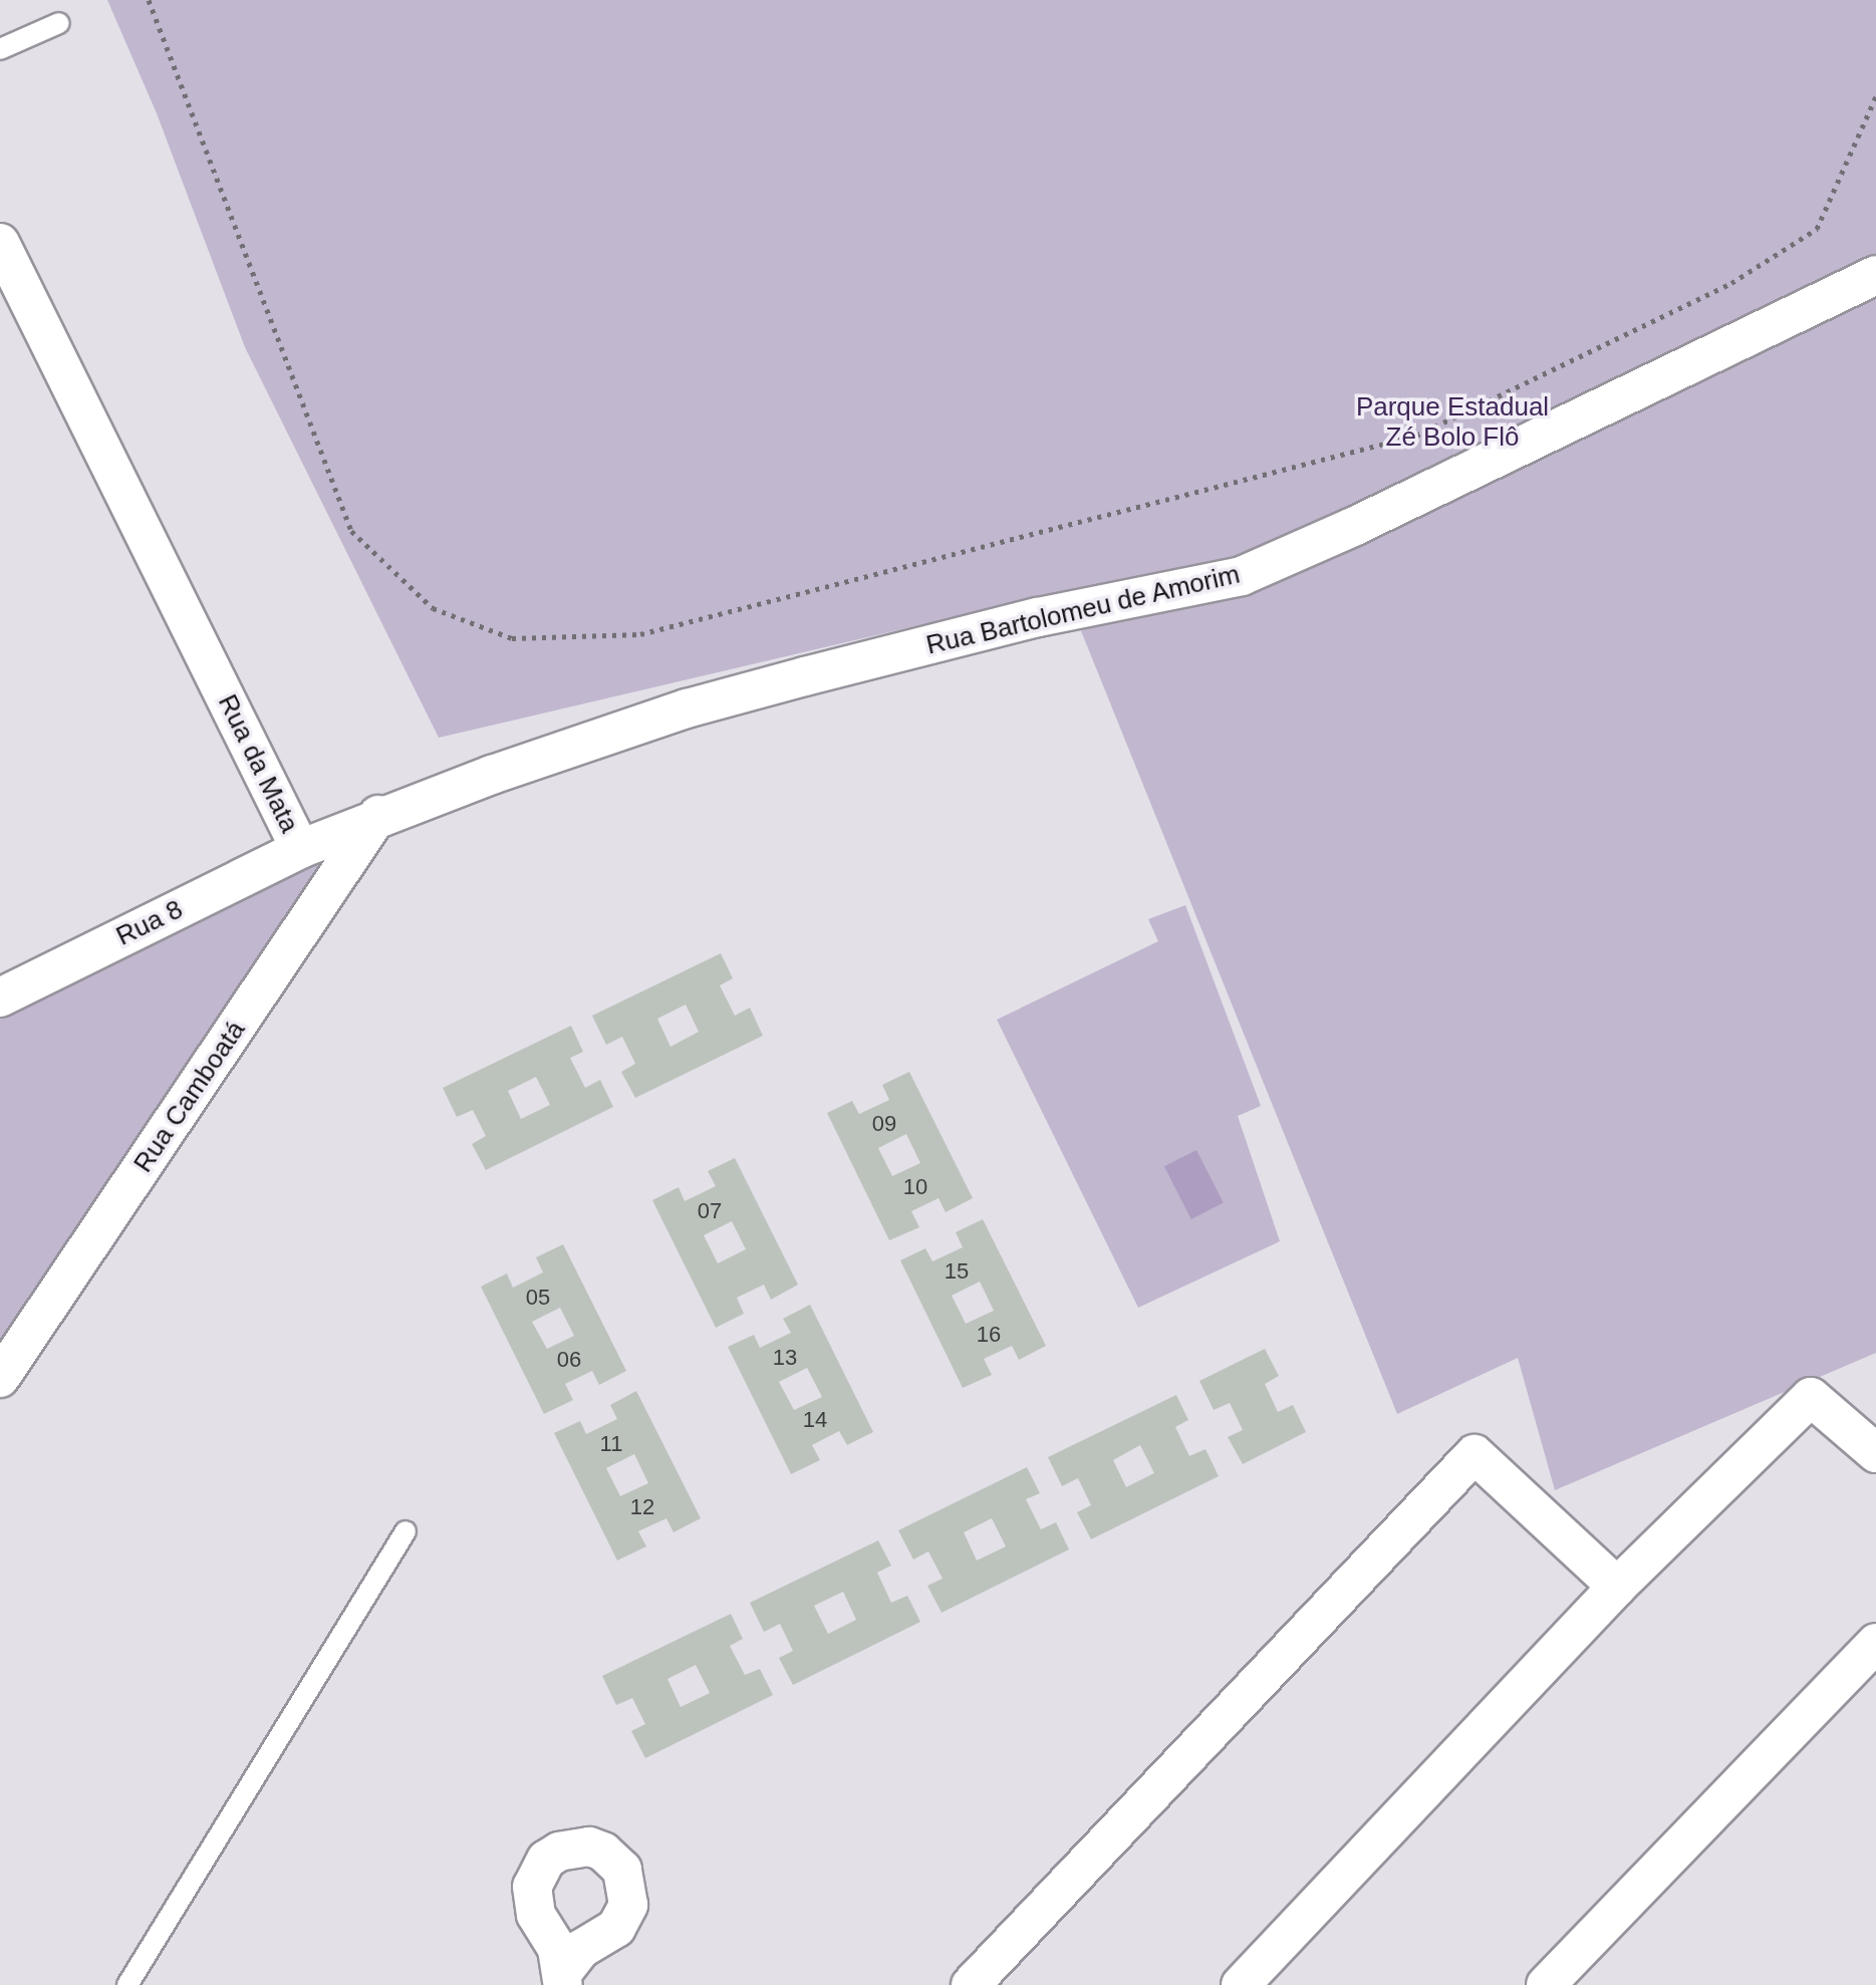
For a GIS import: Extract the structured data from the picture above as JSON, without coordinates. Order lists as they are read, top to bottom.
{
  "streets": {
    "street": [
      "Rua Bartolomeu de Amorim",
      "Rua da Mata",
      "Rua 8",
      "Rua Camboatá"
    ]
  },
  "crossings": [
    ["Rua Bartolomeu de Amorim", "Rua da Mata"],
    ["Rua da Mata", "Rua 8"],
    ["Rua da Mata", "Rua Camboatá"]
  ],
  "parks": ["Parque Estadual Zé Bolo Flô"],
  "house_numbers": [
    "09",
    "10",
    "07",
    "15",
    "05",
    "16",
    "13",
    "06",
    "14",
    "11",
    "12"
  ]
}
